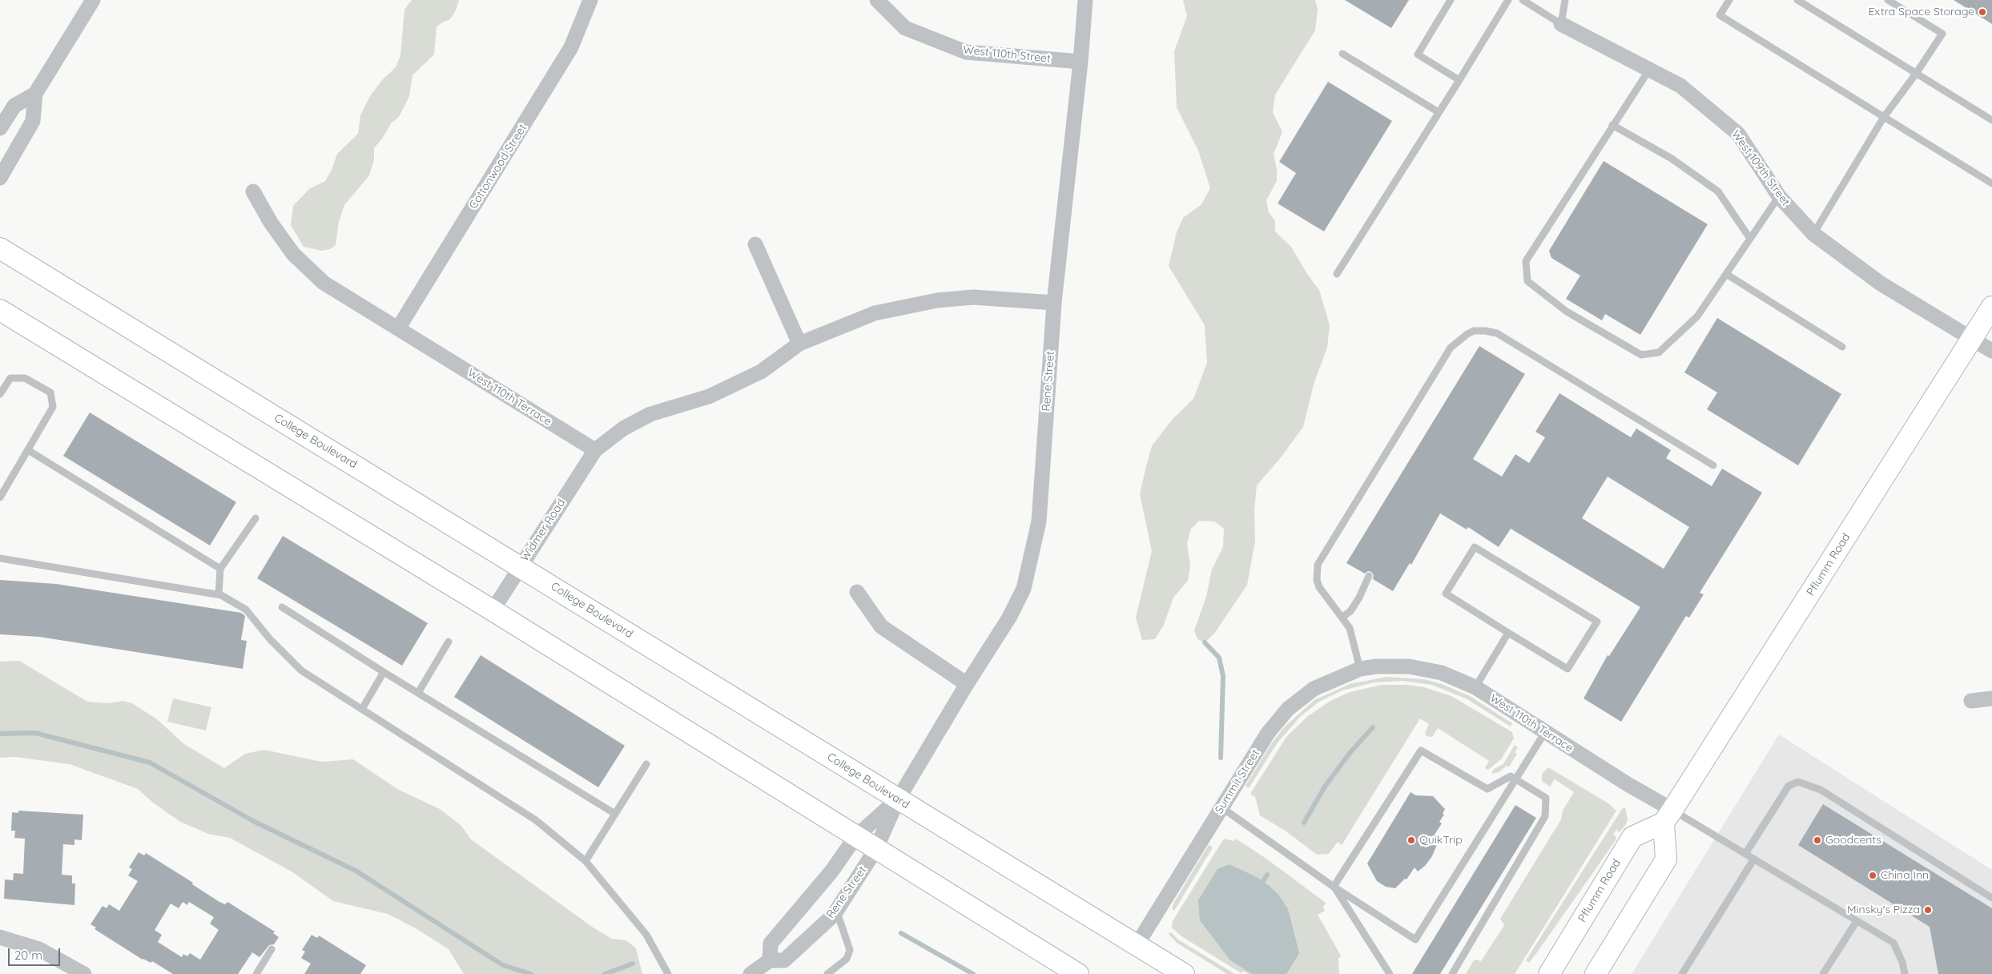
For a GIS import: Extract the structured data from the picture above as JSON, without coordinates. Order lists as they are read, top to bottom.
{
  "streets": {
    "main road": ["College Boulevard", "Pflumm Road"],
    "street": [
      "West 110th Street",
      "Cottonwood Street",
      "West 109th Street",
      "Rene Street",
      "West 110th Terrace",
      "Widmer Road",
      "Summit Street"
    ]
  },
  "crossings": [
    ["West 110th Street", "Rene Street"],
    ["Cottonwood Street", "West 110th Terrace"],
    ["West 109th Street", "Pflumm Road"],
    ["Rene Street", "College Boulevard"],
    ["West 110th Terrace", "Widmer Road"],
    ["West 110th Terrace", "Pflumm Road"],
    ["West 110th Terrace", "Summit Street"],
    ["College Boulevard", "Widmer Road"],
    ["College Boulevard", "Summit Street"]
  ],
  "places": [
    "Extra Space Storage",
    "QuikTrip",
    "Goodcents",
    "China Inn",
    "Minsky's Pizza"
  ],
  "scale_bar": "20 m"
}
